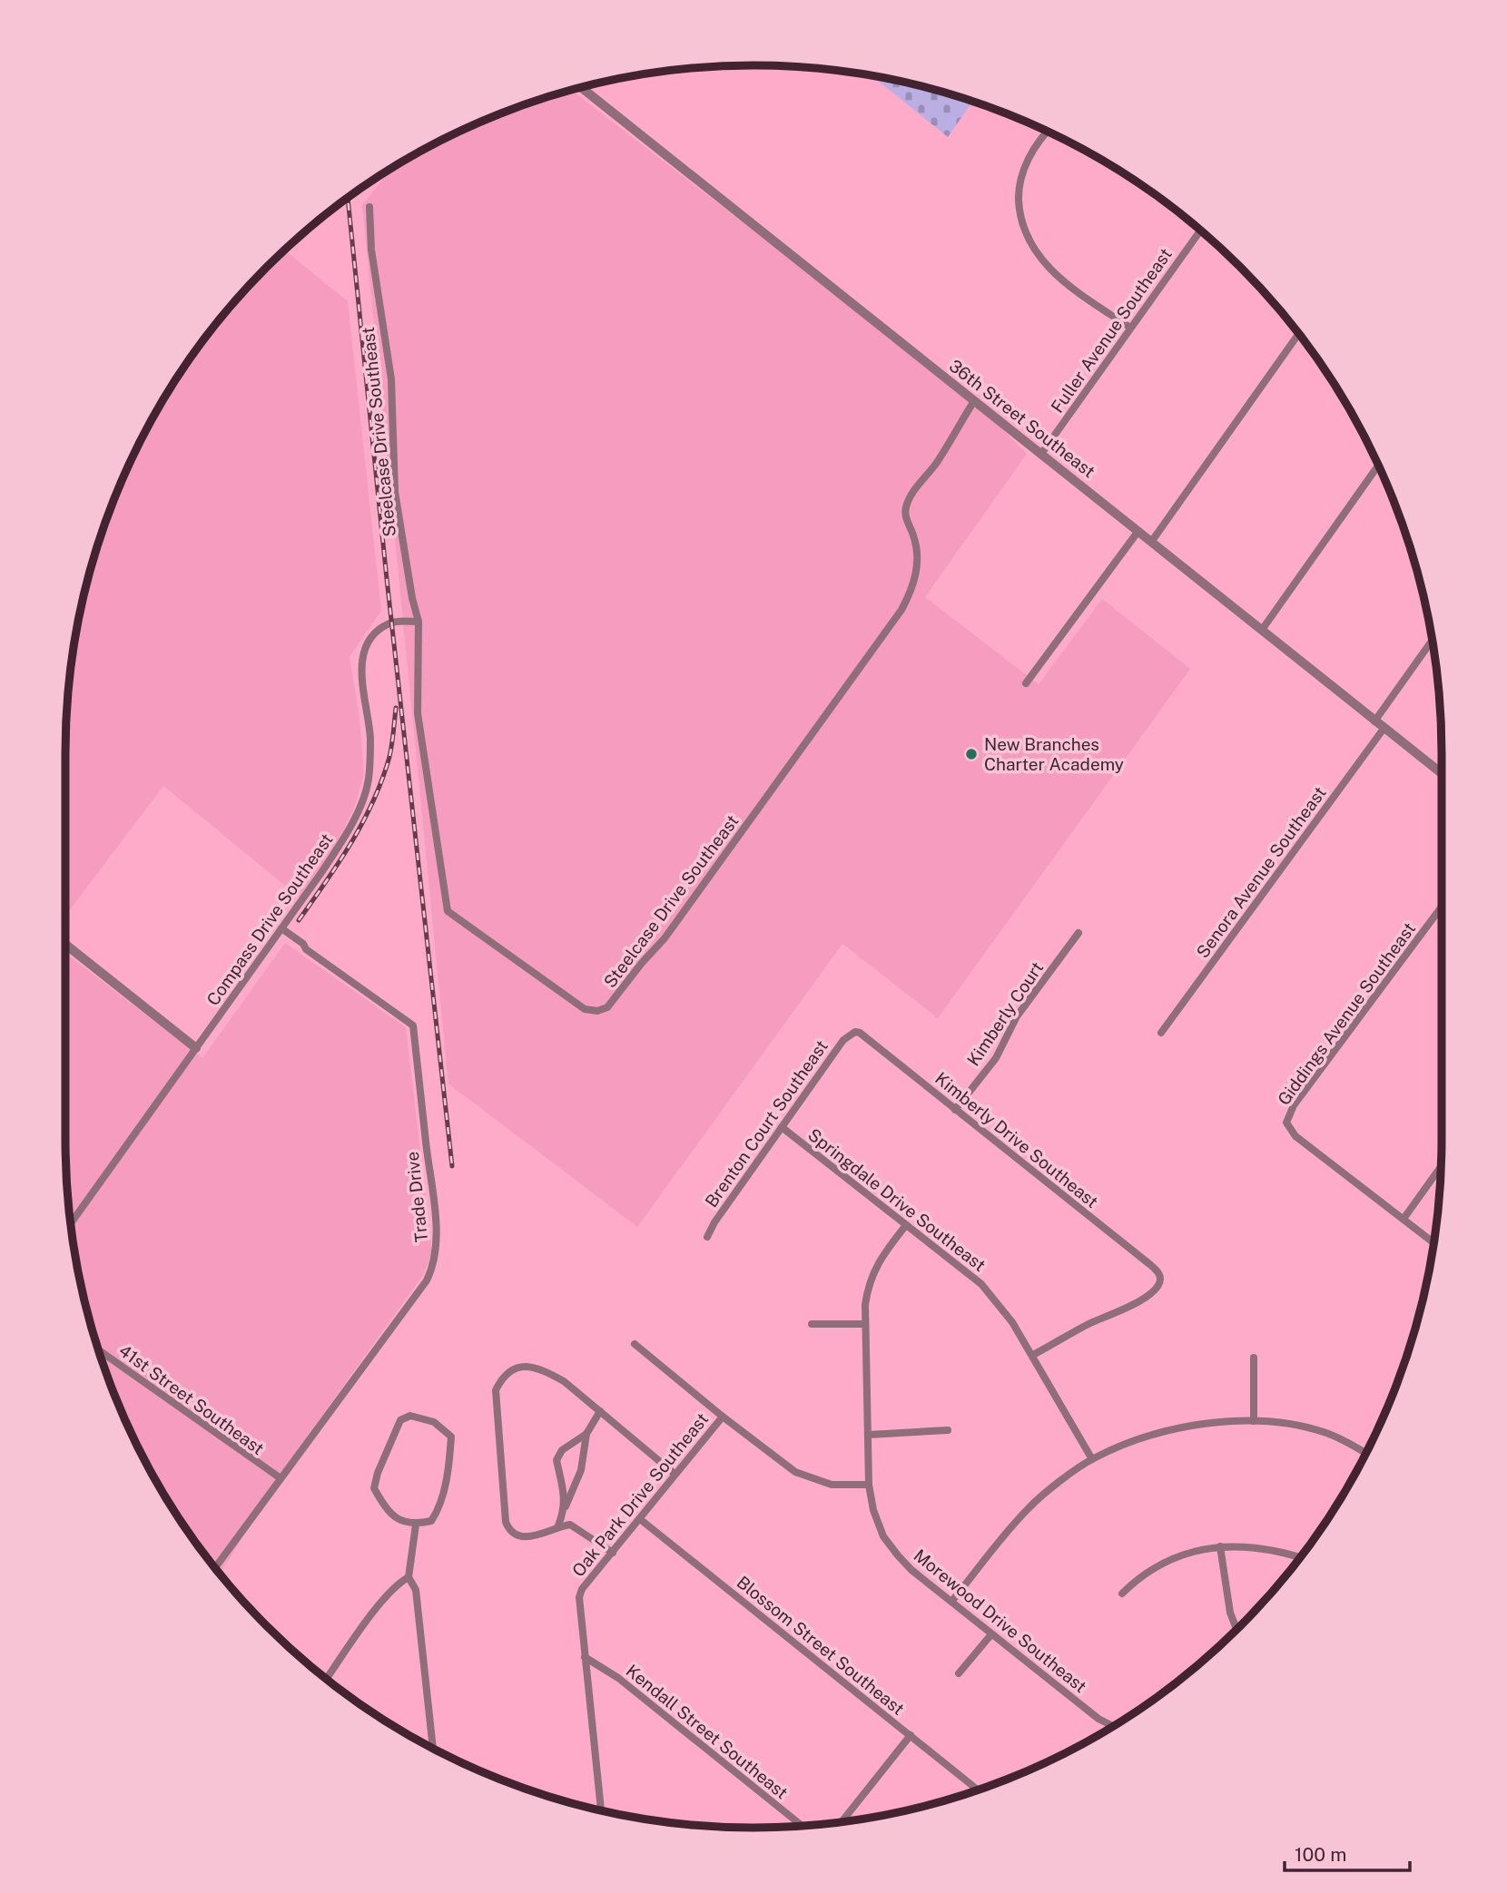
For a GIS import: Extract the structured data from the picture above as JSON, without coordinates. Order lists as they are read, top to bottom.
{
  "streets": {
    "street": [
      "Fuller Avenue Southeast",
      "36th Street Southeast",
      "Steelcase Drive Southeast",
      "Senora Avenue Southeast",
      "Compass Drive Southeast",
      "Kimberly Court",
      "Giddings Avenue Southeast",
      "Brenton Court Southeast",
      "Kimberly Drive Southeast",
      "Trade Drive",
      "Springdale Drive Southeast",
      "41st Street Southeast",
      "Oak Park Drive Southeast",
      "Morewood Drive Southeast",
      "Blossom Street Southeast",
      "Kendall Street Southeast"
    ]
  },
  "crossings": [
    ["Fuller Avenue Southeast", "36th Street Southeast"],
    ["36th Street Southeast", "Steelcase Drive Southeast"],
    ["36th Street Southeast", "Senora Avenue Southeast"],
    ["Steelcase Drive Southeast", "Compass Drive Southeast"],
    ["Compass Drive Southeast", "Trade Drive"],
    ["Kimberly Court", "Kimberly Drive Southeast"],
    ["Brenton Court Southeast", "Kimberly Drive Southeast"],
    ["Brenton Court Southeast", "Springdale Drive Southeast"],
    ["Kimberly Drive Southeast", "Springdale Drive Southeast"],
    ["Trade Drive", "41st Street Southeast"],
    ["Springdale Drive Southeast", "Morewood Drive Southeast"],
    ["Oak Park Drive Southeast", "Blossom Street Southeast"],
    ["Oak Park Drive Southeast", "Kendall Street Southeast"]
  ],
  "places": ["New Branches Charter Academy"],
  "scale_bar": "100 m"
}
